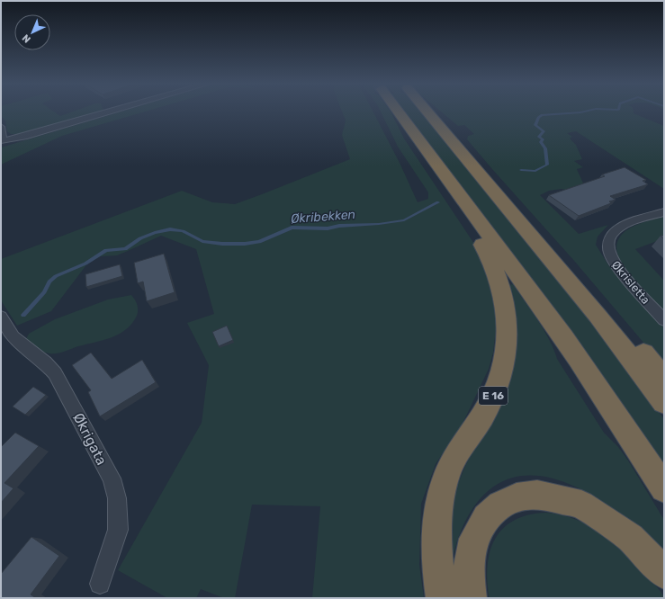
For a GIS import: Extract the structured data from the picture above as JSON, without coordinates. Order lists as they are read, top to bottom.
{
  "streets": {
    "highway": ["E 16"],
    "street": ["Økrisletta", "Økrigata"]
  },
  "water": ["Økribekken"],
  "north": "bottom left"
}
